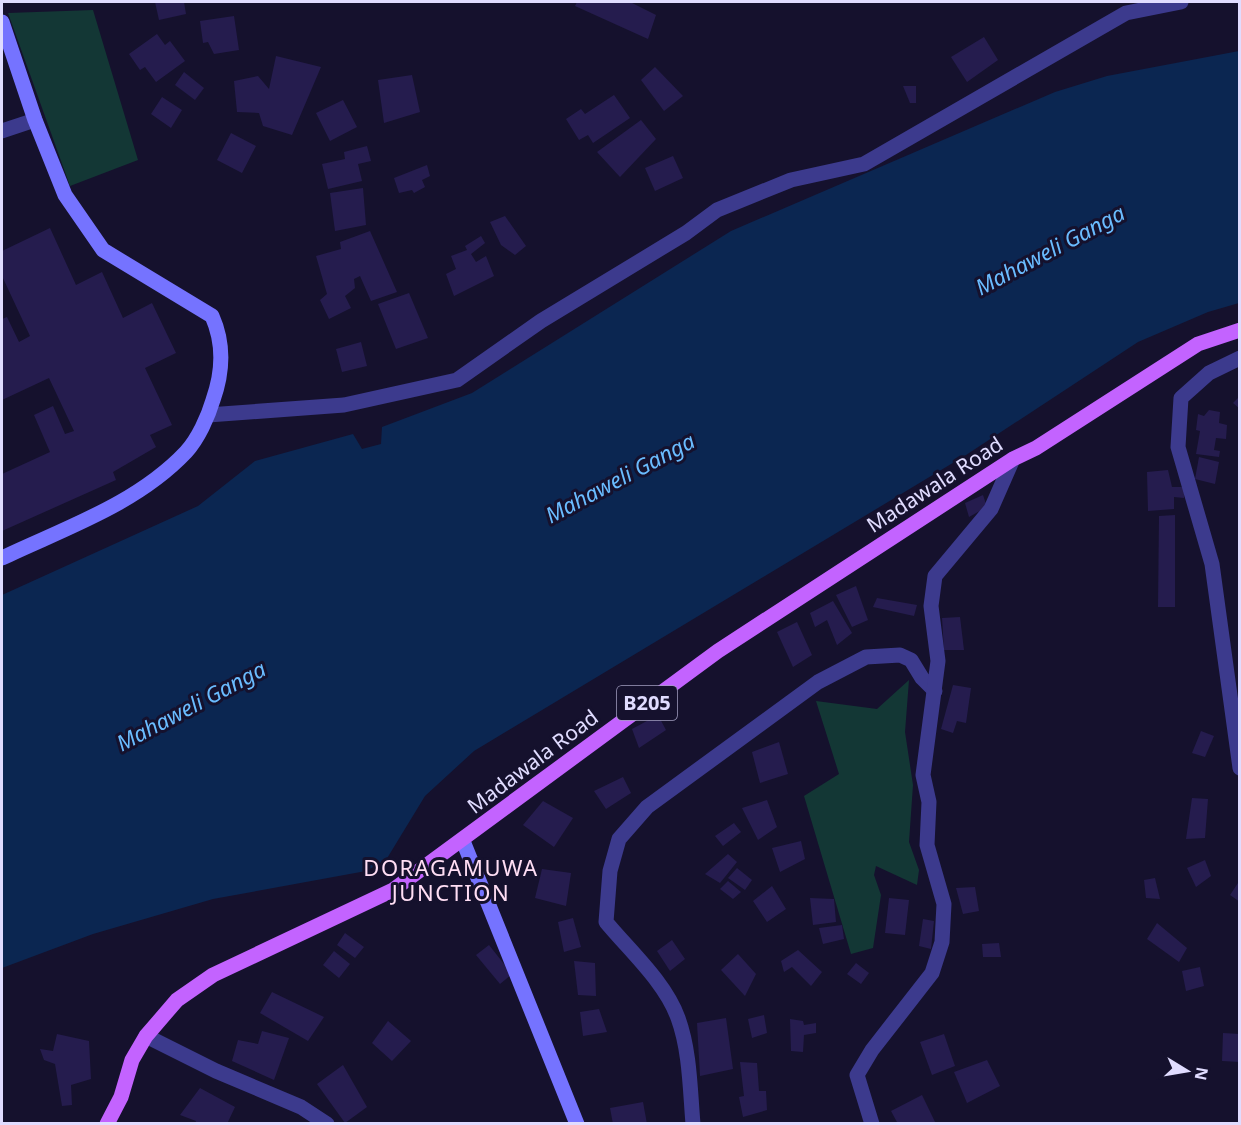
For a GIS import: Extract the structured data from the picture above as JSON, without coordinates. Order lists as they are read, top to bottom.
{
  "streets": {
    "main road": ["Madawala Road", "B205"]
  },
  "districts": ["DORAGAMUWA JUNCTION"],
  "water": ["Mahaweli Ganga"],
  "north": "right"
}
